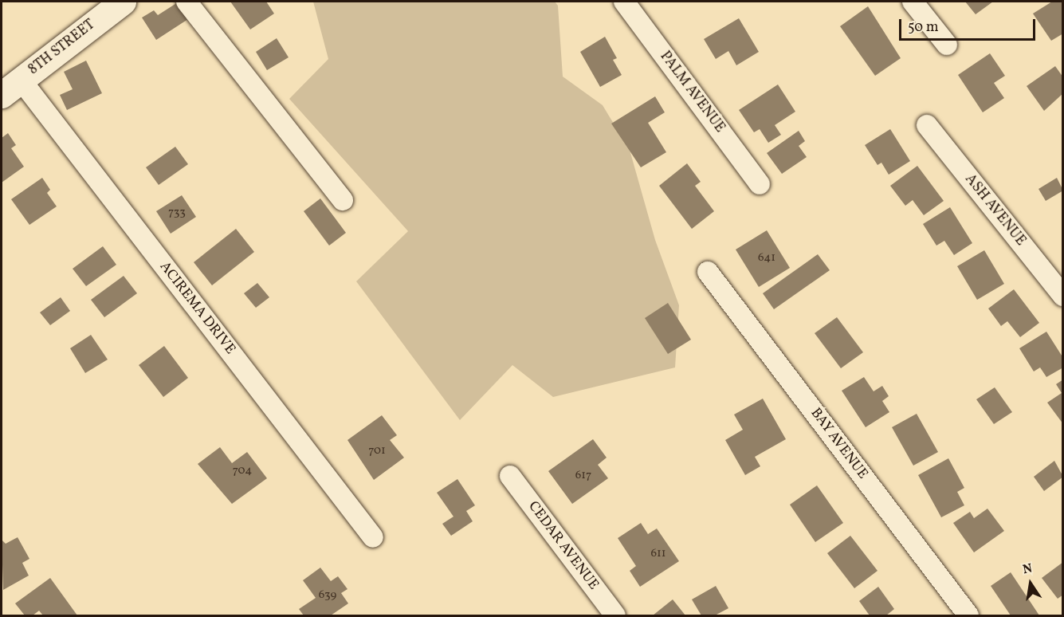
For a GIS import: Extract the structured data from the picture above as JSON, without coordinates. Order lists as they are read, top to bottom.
{
  "streets": {
    "street": [
      "8TH STREET",
      "PALM AVENUE",
      "ASH AVENUE",
      "ACIREMA DRIVE",
      "BAY AVENUE",
      "CEDAR AVENUE"
    ]
  },
  "crossings": [
    ["8TH STREET", "ACIREMA DRIVE"]
  ],
  "house_numbers": [
    "733",
    "641",
    "701",
    "704",
    "617",
    "611",
    "639"
  ],
  "scale_bar": "50 m",
  "north": "top"
}
